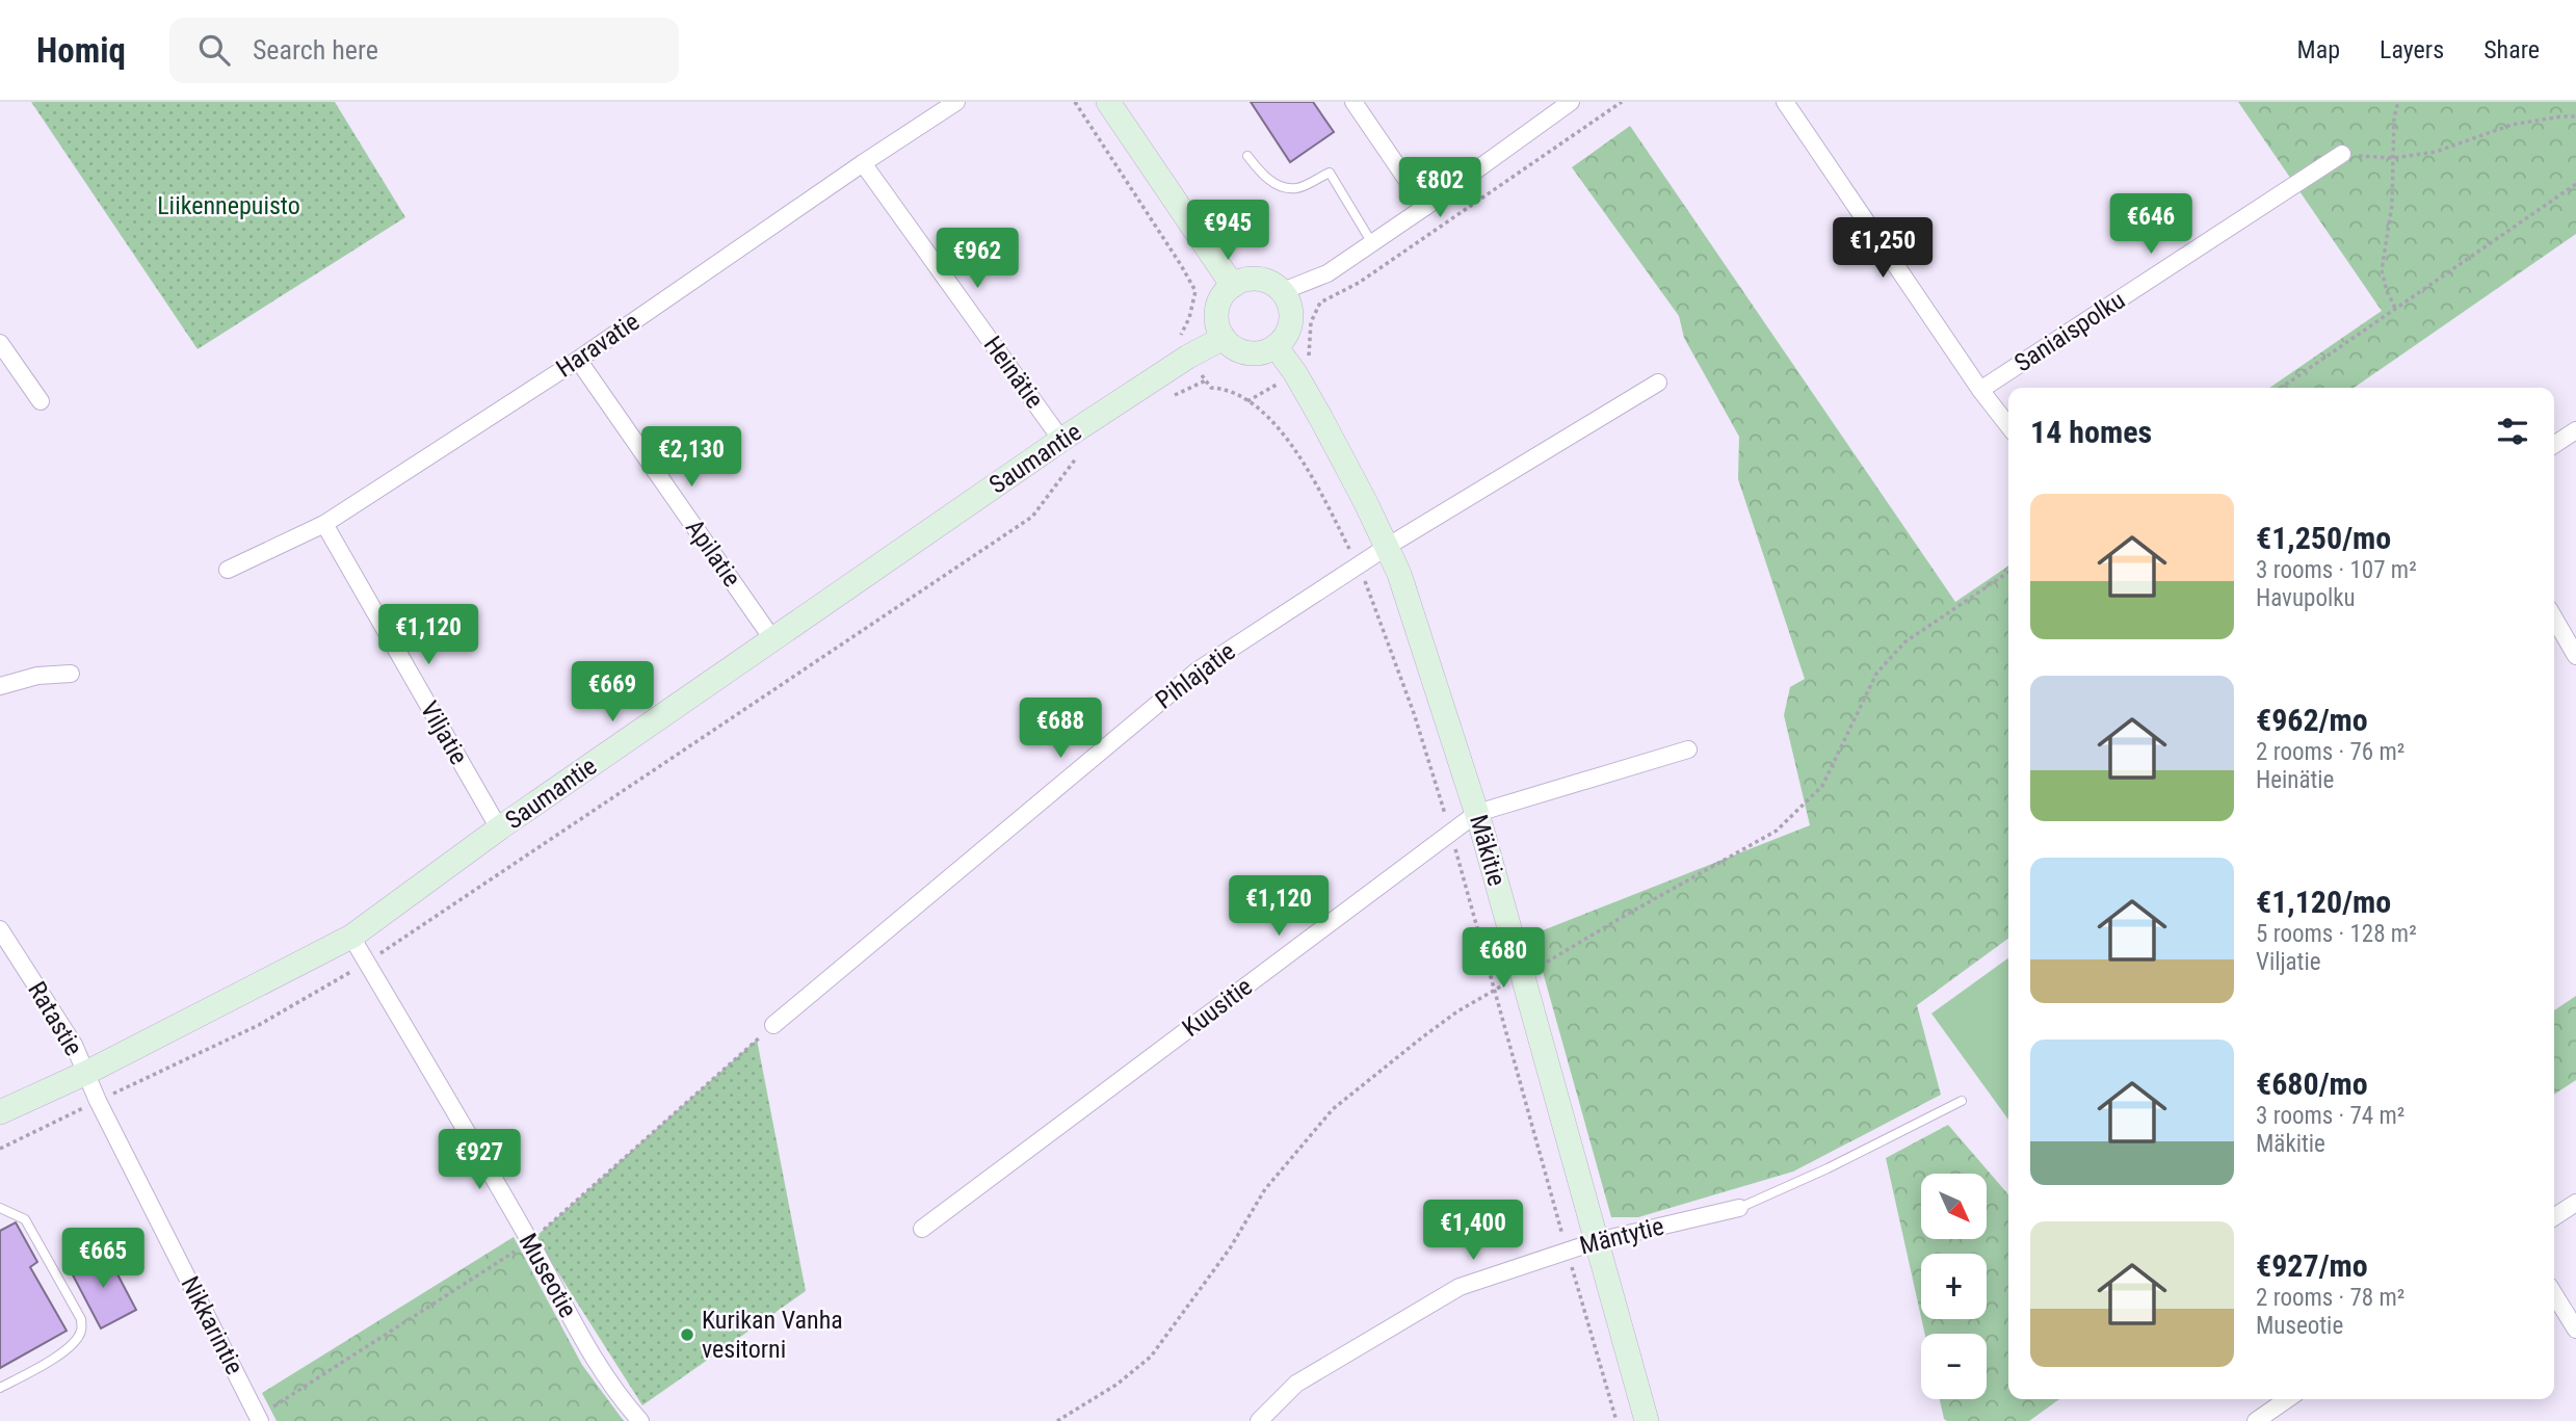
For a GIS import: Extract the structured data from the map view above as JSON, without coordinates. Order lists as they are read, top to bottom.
{
  "streets": {
    "street": [
      "Saniaispolku",
      "Haravatie",
      "Heinätie",
      "Saumantie",
      "Apilatie",
      "Pihlajatie",
      "Viljatie",
      "Mäkitie",
      "Kuusitie",
      "Ratastie",
      "Mäntytie",
      "Museotie",
      "Nikkarintie"
    ]
  },
  "crossings": [
    ["Haravatie", "Heinätie"],
    ["Haravatie", "Apilatie"],
    ["Haravatie", "Viljatie"],
    ["Heinätie", "Saumantie"],
    ["Saumantie", "Apilatie"],
    ["Saumantie", "Viljatie"],
    ["Saumantie", "Mäkitie"],
    ["Saumantie", "Ratastie"],
    ["Saumantie", "Museotie"],
    ["Saumantie", "Nikkarintie"],
    ["Pihlajatie", "Mäkitie"],
    ["Mäkitie", "Kuusitie"],
    ["Mäkitie", "Mäntytie"],
    ["Ratastie", "Nikkarintie"]
  ],
  "parks": ["Liikennepuisto"],
  "places": ["Kurikan Vanha vesitorni"],
  "north": "bottom right",
  "page": {
    "header": "Homiq",
    "search": "Search here",
    "nav": ["Map", "Layers", "Share"],
    "price": [
      "€802",
      "€646",
      "€945",
      "€1,250",
      "€962",
      "€2,130",
      "€1,120",
      "€669",
      "€688",
      "€1,120",
      "€680",
      "€927",
      "€1,400",
      "€665"
    ],
    "heading": "14 homes",
    "list": [
      {
        "name": "€1,250/mo",
        "note": "3 rooms · 107 m² · Havupolku"
      },
      {
        "name": "€962/mo",
        "note": "2 rooms · 76 m² · Heinätie"
      },
      {
        "name": "€1,120/mo",
        "note": "5 rooms · 128 m² · Viljatie"
      },
      {
        "name": "€680/mo",
        "note": "3 rooms · 74 m² · Mäkitie"
      },
      {
        "name": "€927/mo",
        "note": "2 rooms · 78 m² · Museotie"
      }
    ],
    "map_buttons": ["+", "−"]
  }
}
